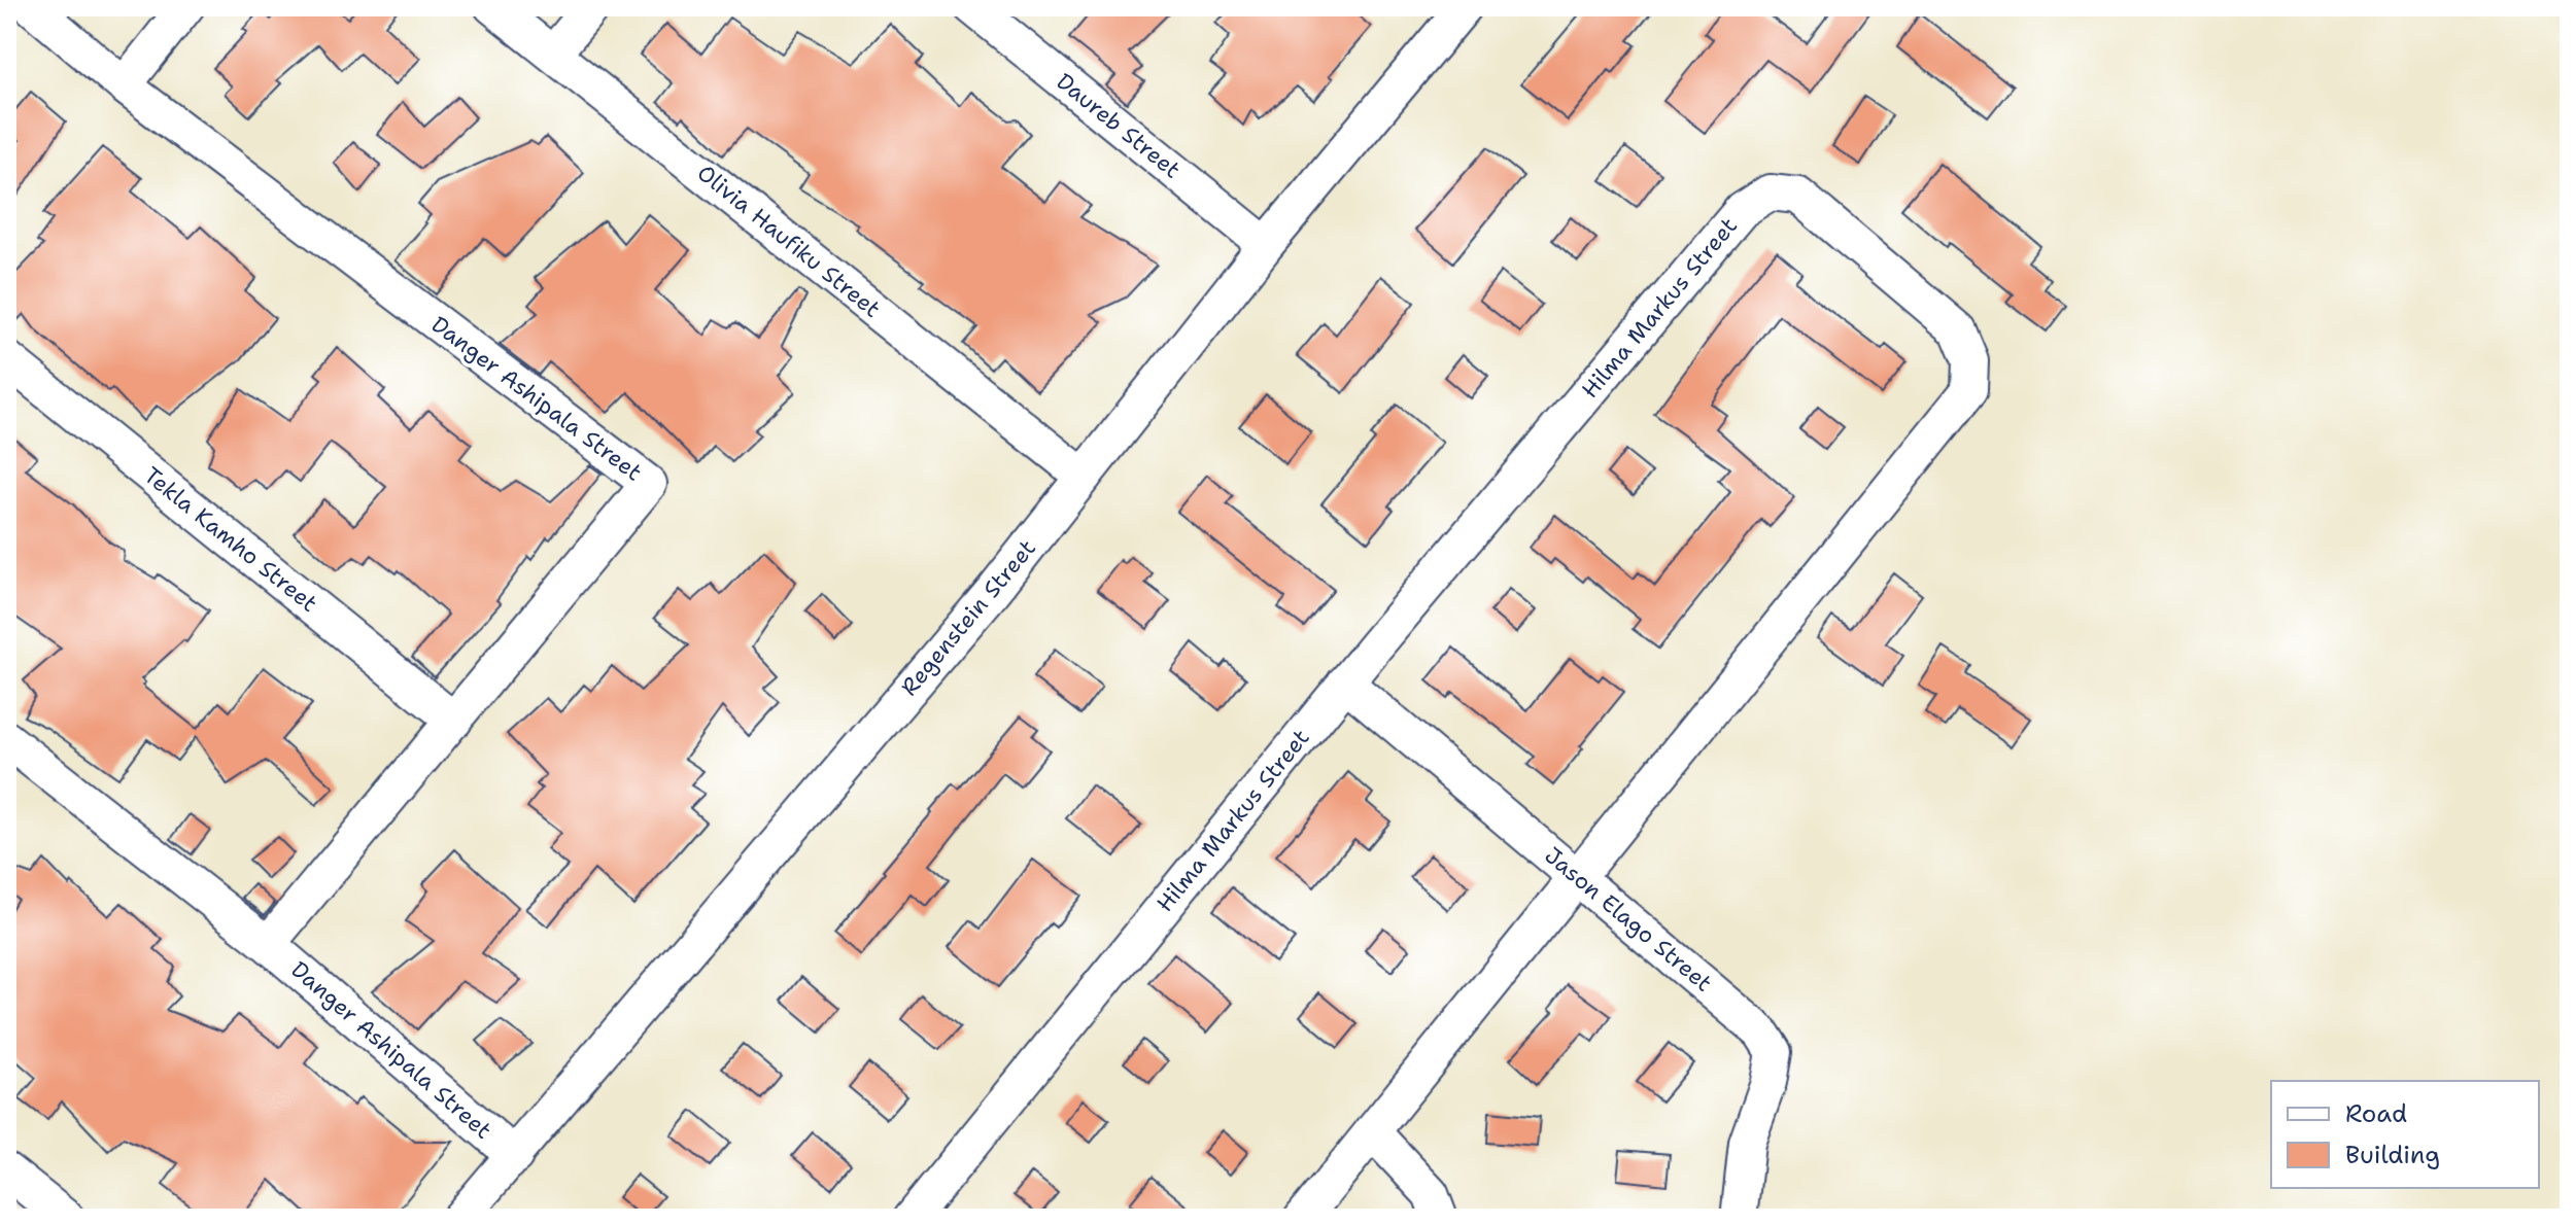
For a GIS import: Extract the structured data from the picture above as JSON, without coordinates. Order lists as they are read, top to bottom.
{
  "streets": {
    "street": [
      "Daureb Street",
      "Olivia Haufiku Street",
      "Hilma Markus Street",
      "Danger Ashipala Street",
      "Tekla Kamho Street",
      "Regenstein Street",
      "Jason Elago Street"
    ]
  },
  "crossings": [
    ["Daureb Street", "Regenstein Street"],
    ["Olivia Haufiku Street", "Regenstein Street"],
    ["Hilma Markus Street", "Jason Elago Street"],
    ["Danger Ashipala Street", "Tekla Kamho Street"],
    ["Danger Ashipala Street", "Regenstein Street"]
  ],
  "legend": ["Road", "Building"]
}
